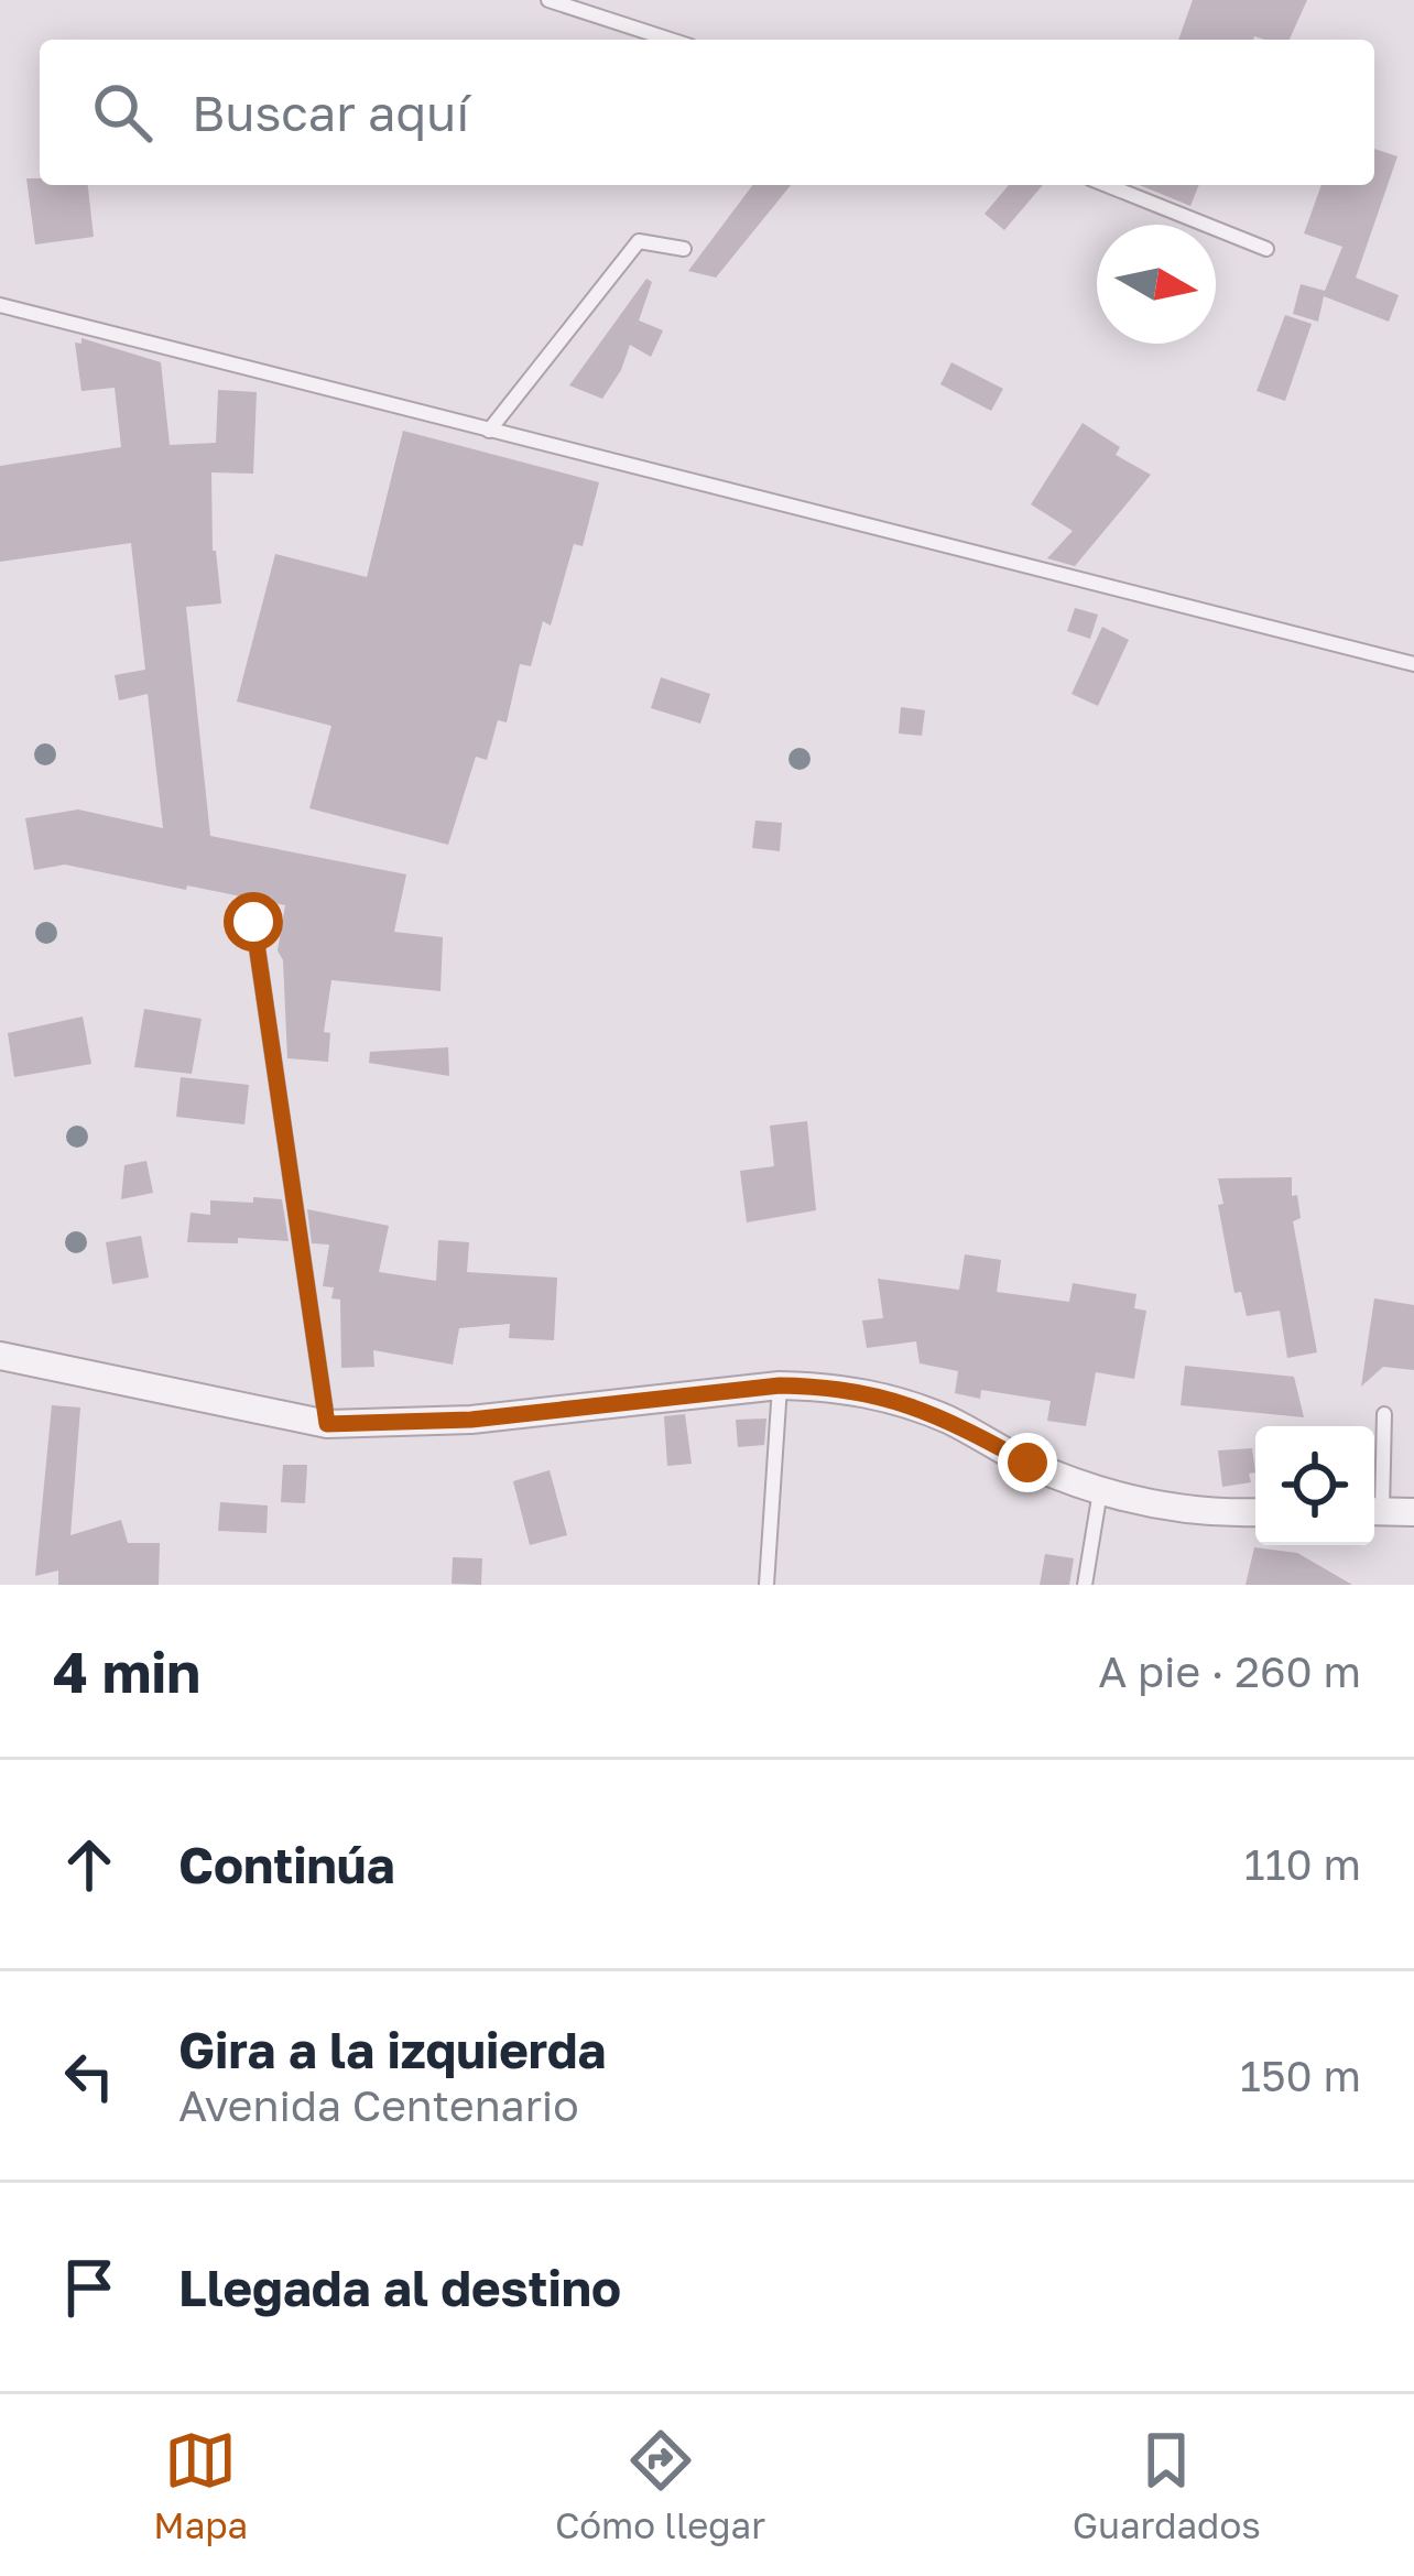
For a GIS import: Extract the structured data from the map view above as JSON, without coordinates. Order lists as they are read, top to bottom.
{
  "north": "right",
  "page": {
    "search": "Buscar aquí",
    "heading": ["4 min", "A pie · 260 m"],
    "list": [
      ["Continúa", "110 m"],
      ["Gira a la izquierda", "Avenida Centenario", "150 m"],
      "Llegada al destino"
    ],
    "nav": ["Mapa", "Cómo llegar", "Guardados"]
  }
}
